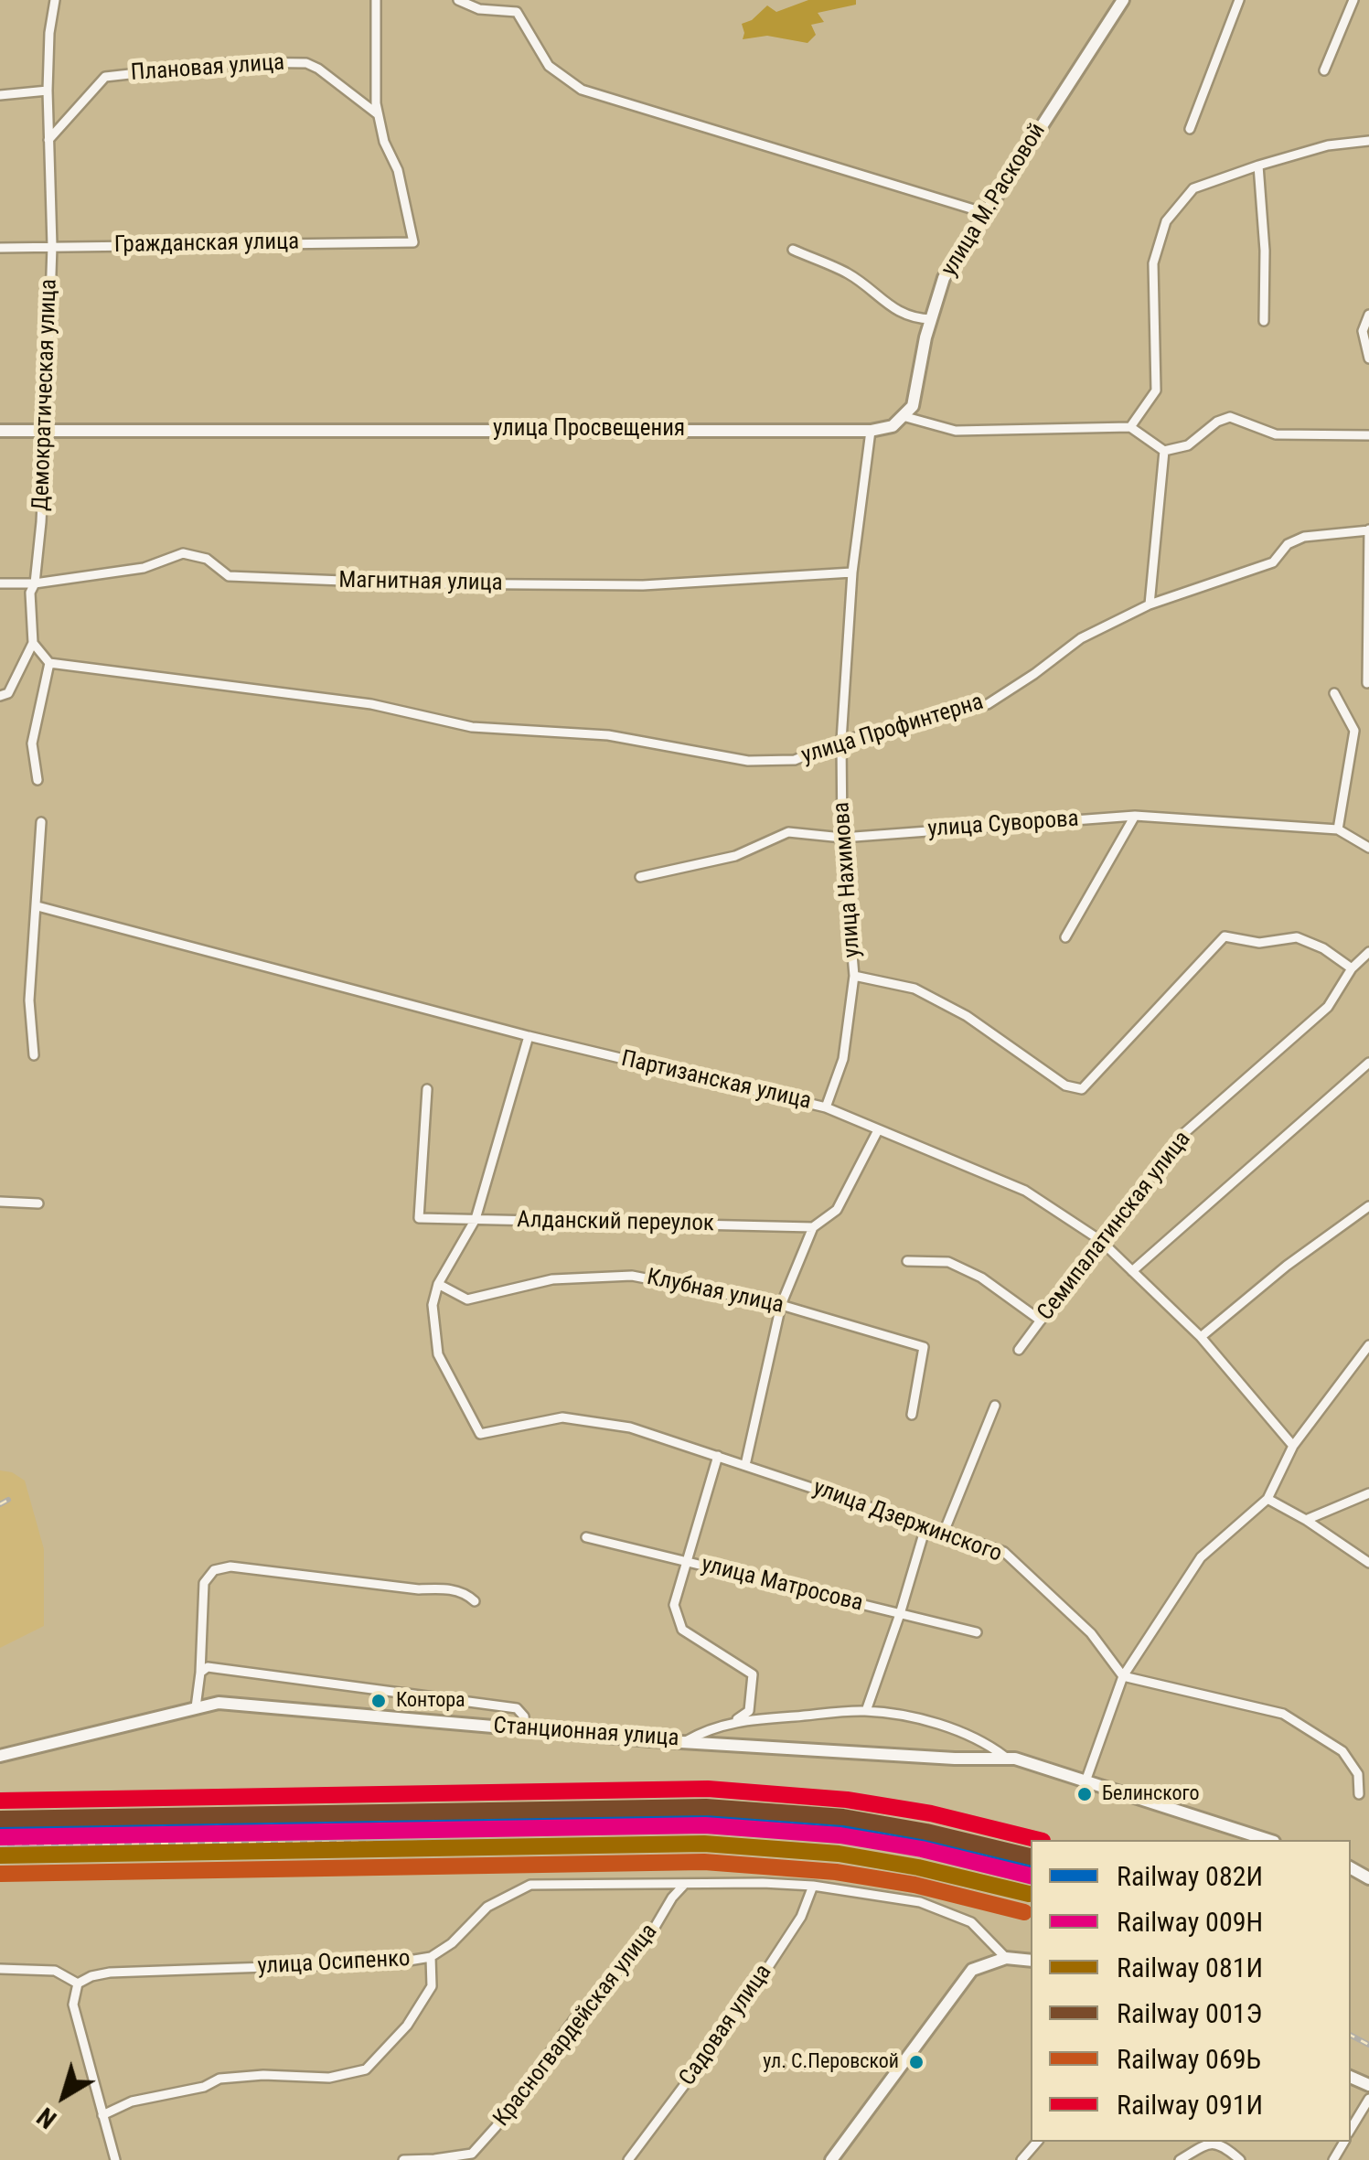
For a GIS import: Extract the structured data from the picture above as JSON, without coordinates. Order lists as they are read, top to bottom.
{
  "streets": {
    "main road": ["улица М.Расковой", "улица Просвещения", "Станционная улица"],
    "street": [
      "Плановая улица",
      "Гражданская улица",
      "Демократическая улица",
      "Магнитная улица",
      "улица Профинтерна",
      "улица Суворова",
      "улица Нахимова",
      "Партизанская улица",
      "Алданский переулок",
      "Семипалатинская улица",
      "Клубная улица",
      "улица Дзержинского",
      "улица Матросова",
      "улица Осипенко",
      "Красногвардейская улица",
      "Садовая улица"
    ]
  },
  "crossings": [
    ["Плановая улица", "Гражданская улица"],
    ["Плановая улица", "Демократическая улица"],
    ["улица М.Расковой", "улица Просвещения"],
    ["Гражданская улица", "Демократическая улица"],
    ["Демократическая улица", "улица Просвещения"],
    ["Демократическая улица", "Магнитная улица"],
    ["улица Просвещения", "улица Нахимова"],
    ["Магнитная улица", "улица Нахимова"],
    ["улица Профинтерна", "улица Нахимова"],
    ["улица Суворова", "улица Нахимова"],
    ["улица Нахимова", "Партизанская улица"],
    ["Партизанская улица", "Семипалатинская улица"],
    ["Клубная улица", "улица Дзержинского"]
  ],
  "places": ["Контора", "Белинского", "ул. С.Перовской"],
  "lines": [
    "rail line 091И",
    "rail line 001Э",
    "rail line 082И",
    "rail line 009Н",
    "rail line 081И",
    "rail line 069Ь"
  ],
  "legend": [
    "Railway 082И",
    "Railway 009Н",
    "Railway 081И",
    "Railway 001Э",
    "Railway 069Ь",
    "Railway 091И"
  ],
  "north": "bottom left"
}
